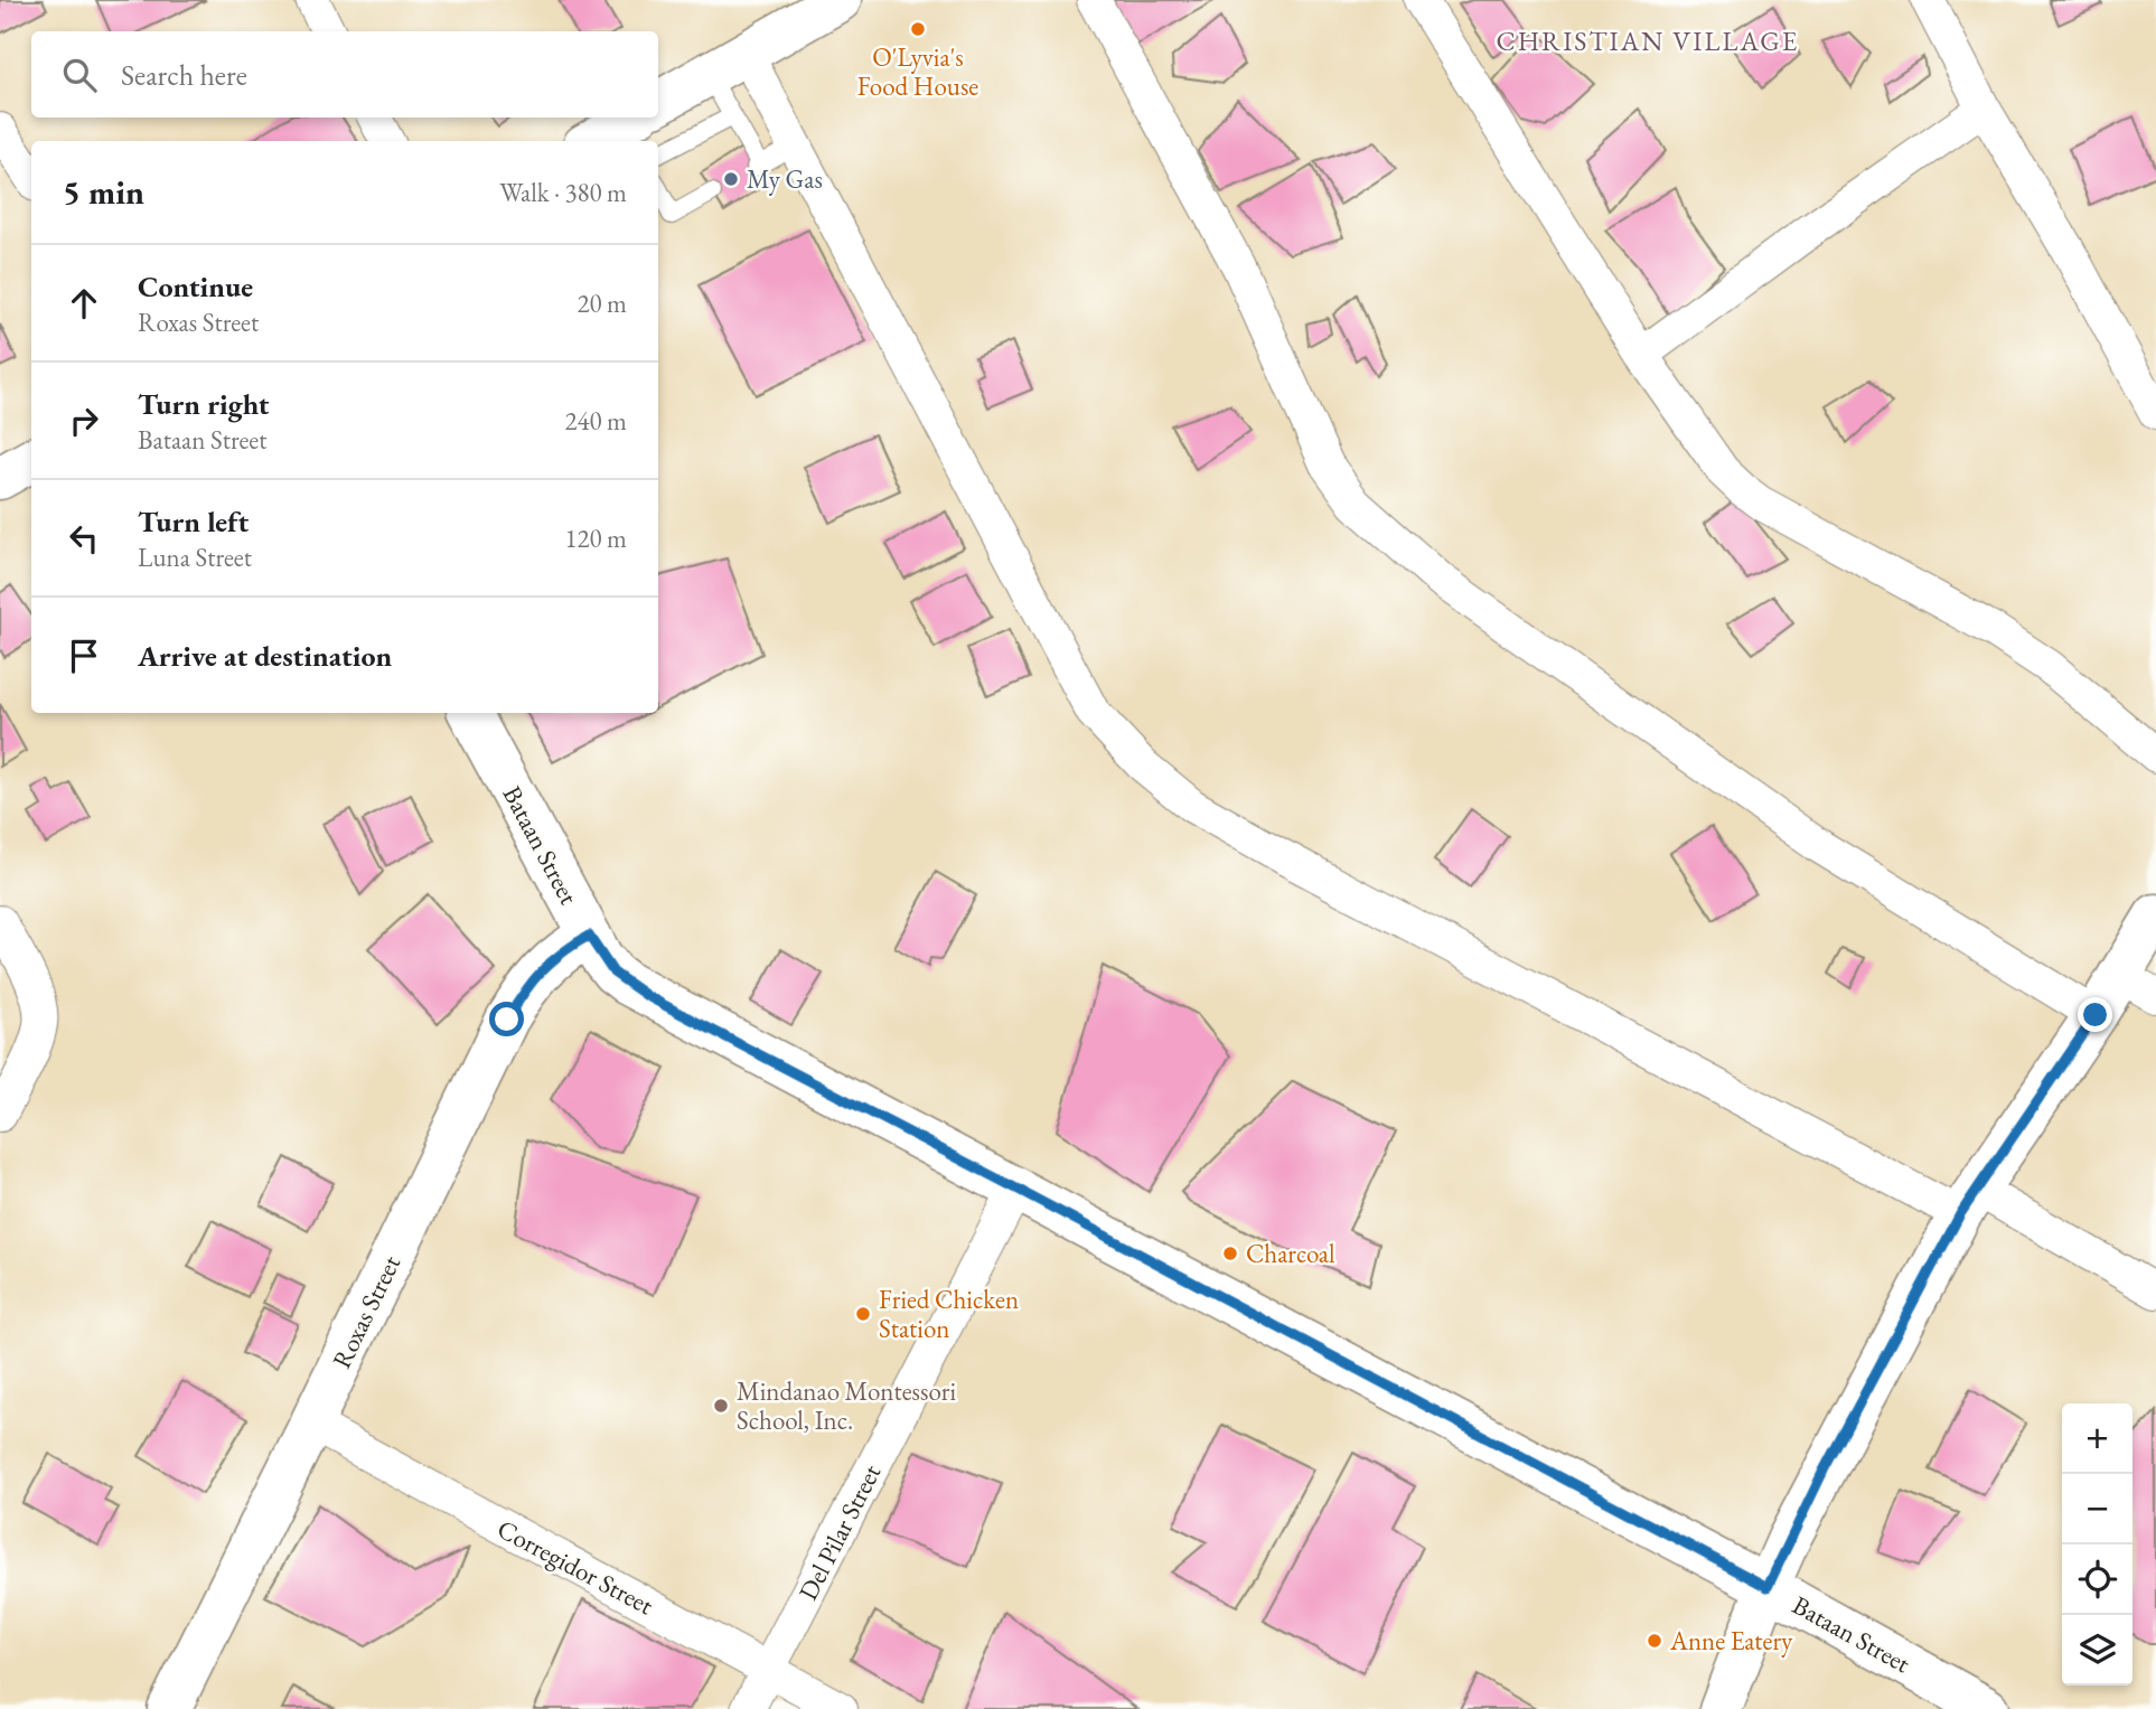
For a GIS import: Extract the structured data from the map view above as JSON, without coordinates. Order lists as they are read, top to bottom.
{
  "streets": {
    "street": [
      "Bataan Street",
      "Roxas Street",
      "Del Pilar Street",
      "Corregidor Street"
    ]
  },
  "crossings": [
    ["Bataan Street", "Roxas Street"],
    ["Bataan Street", "Del Pilar Street"],
    ["Roxas Street", "Corregidor Street"],
    ["Del Pilar Street", "Corregidor Street"]
  ],
  "districts": ["CHRISTIAN VILLAGE"],
  "places": [
    "O'Lyvia's Food House",
    "My Gas",
    "Charcoal",
    "Fried Chicken Station",
    "Mindanao Montessori School, Inc.",
    "Anne Eatery"
  ],
  "page": {
    "search": "Search here",
    "heading": ["5 min", "Walk · 380 m"],
    "list": [
      ["Continue", "Roxas Street", "20 m"],
      ["Turn right", "Bataan Street", "240 m"],
      ["Turn left", "Luna Street", "120 m"],
      "Arrive at destination"
    ],
    "map_buttons": ["+", "−"]
  }
}
